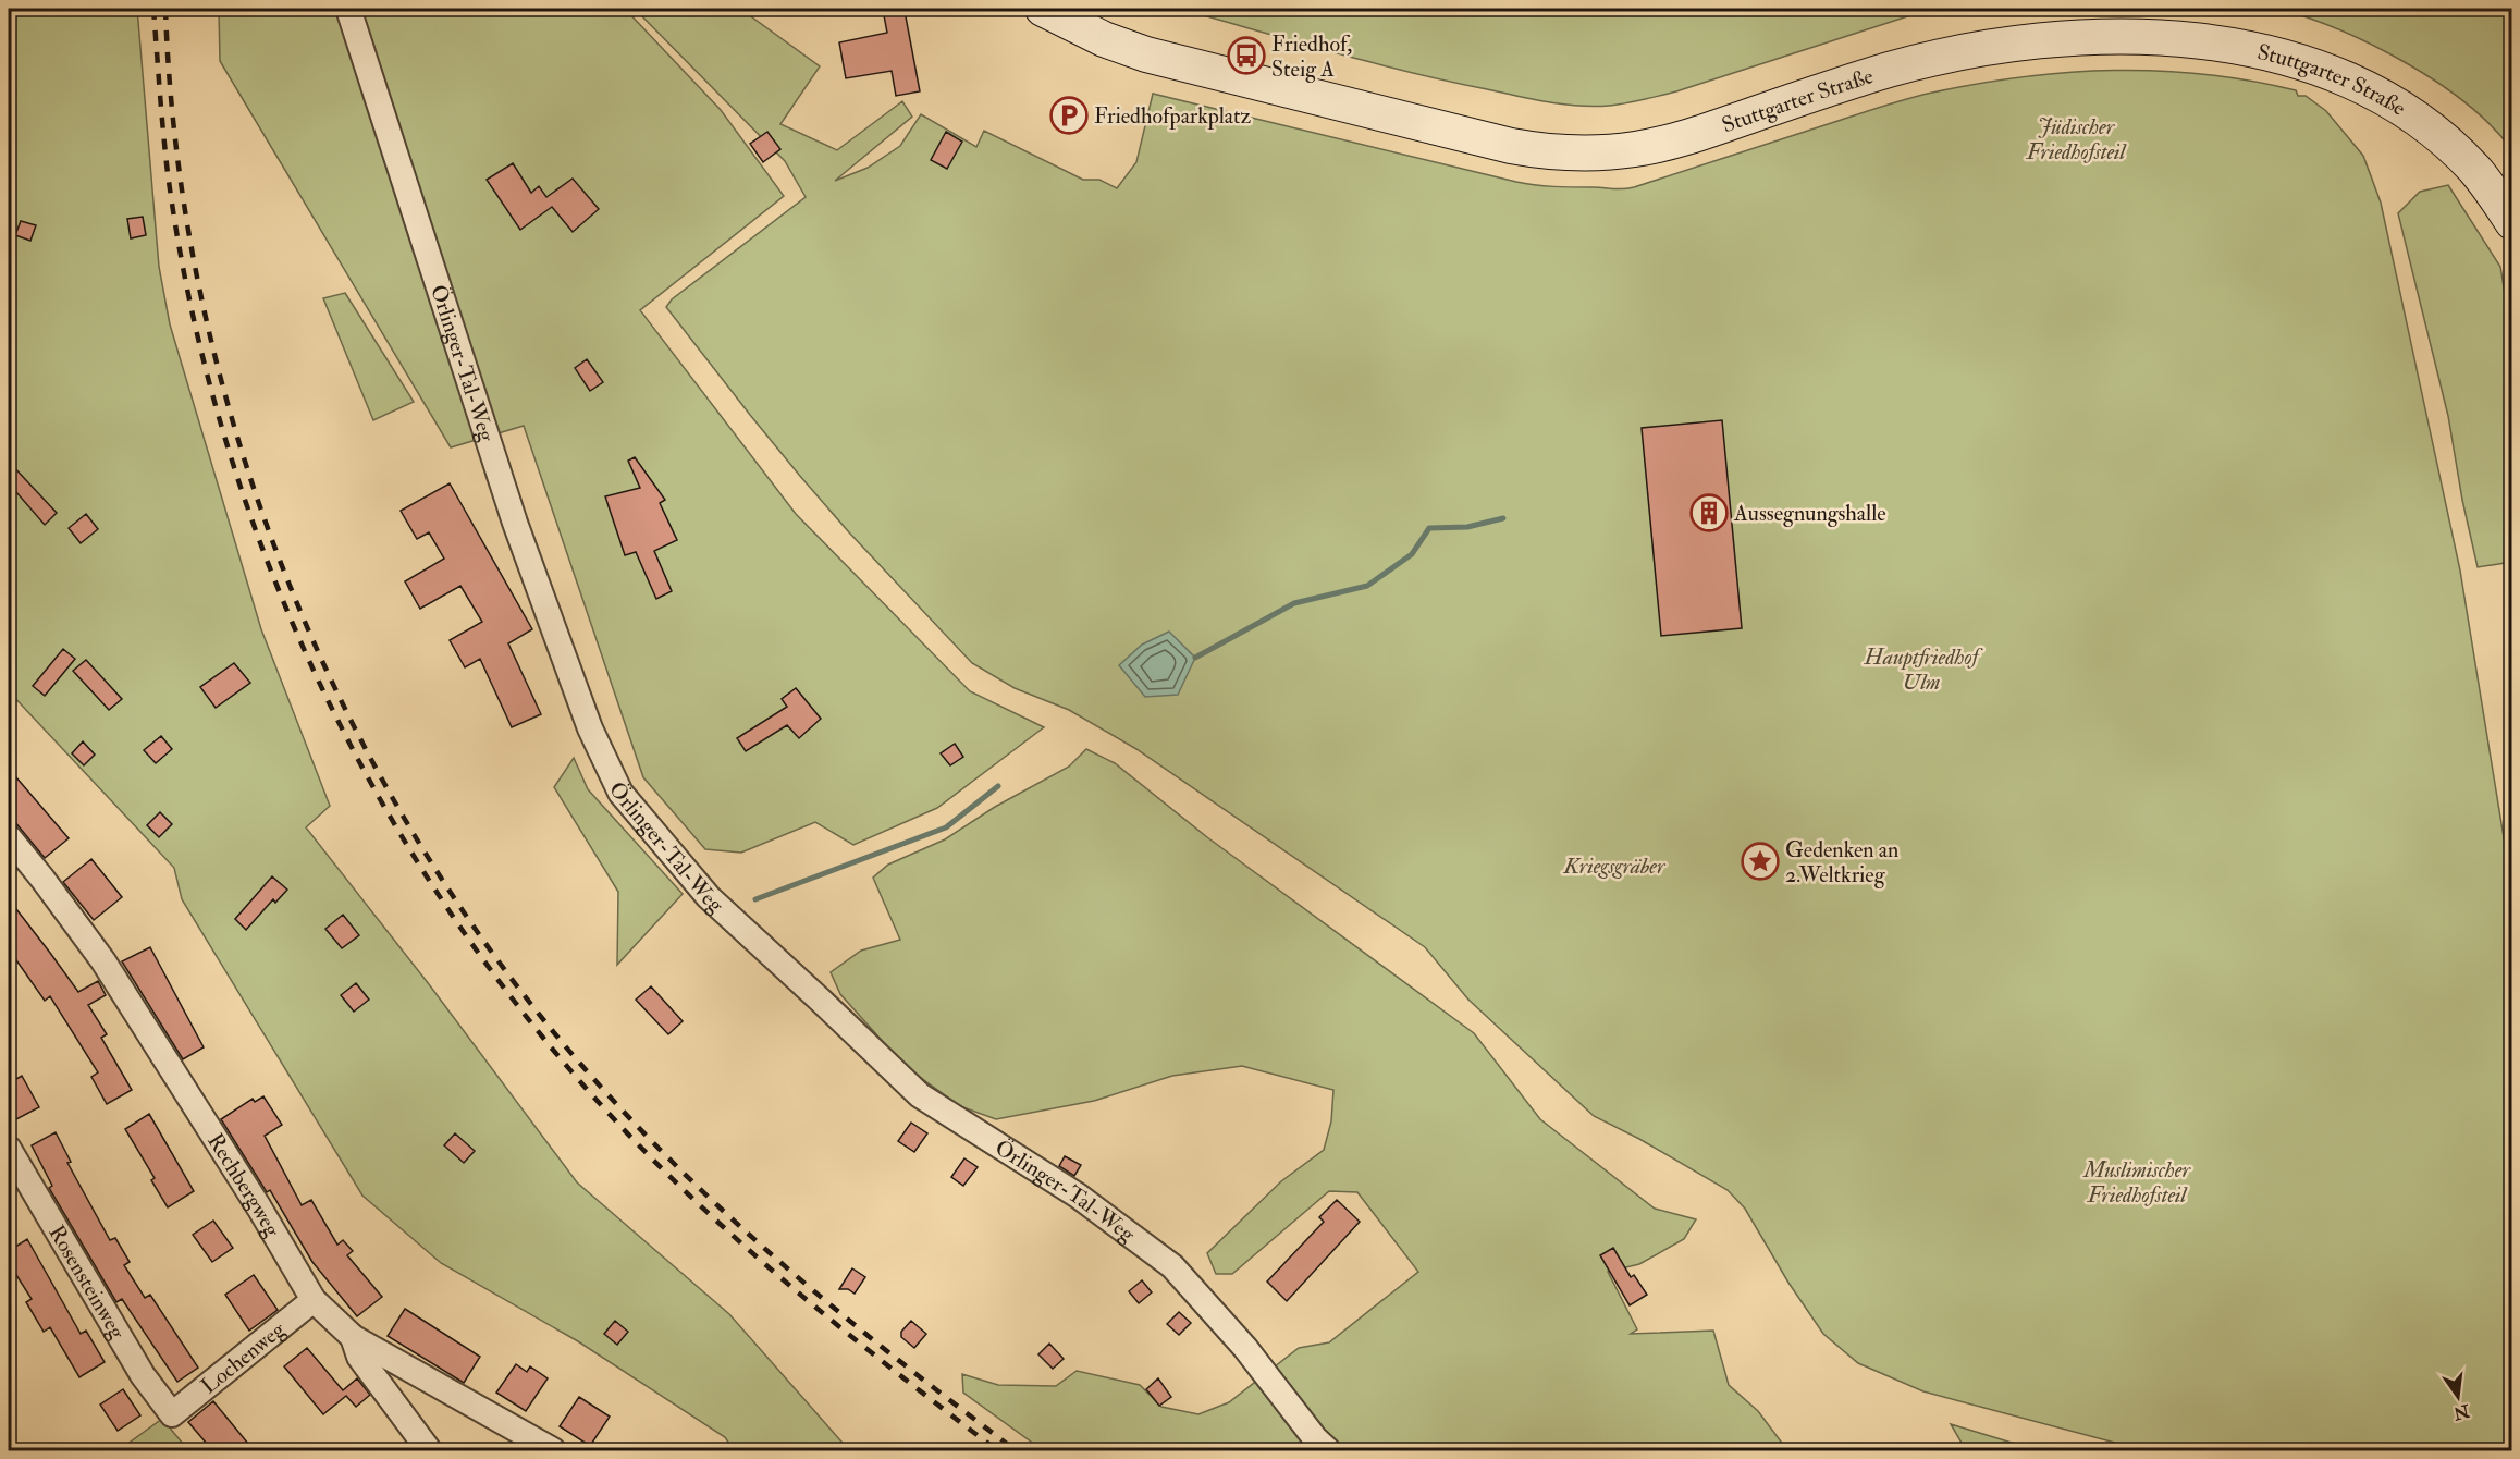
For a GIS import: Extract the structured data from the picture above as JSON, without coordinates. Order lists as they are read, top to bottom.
{
  "streets": {
    "main road": ["Stuttgarter Straße"],
    "street": [
      "Örlinger-Tal-Weg",
      "Rechbergweg",
      "Rosensteinweg",
      "Lochenweg"
    ]
  },
  "crossings": [
    ["Rechbergweg", "Lochenweg"],
    ["Rosensteinweg", "Lochenweg"]
  ],
  "parks": [
    "Jüdischer Friedhofsteil",
    "Hauptfriedhof Ulm",
    "Kriegsgräber",
    "Muslimischer Friedhofsteil"
  ],
  "places": {
    "bus stop": ["Friedhof, Steig A"],
    "parking": ["Friedhofparkplatz"],
    "building": ["Aussegnungshalle"],
    "place": ["Gedenken an 2.Weltkrieg"]
  },
  "north": "bottom"
}
